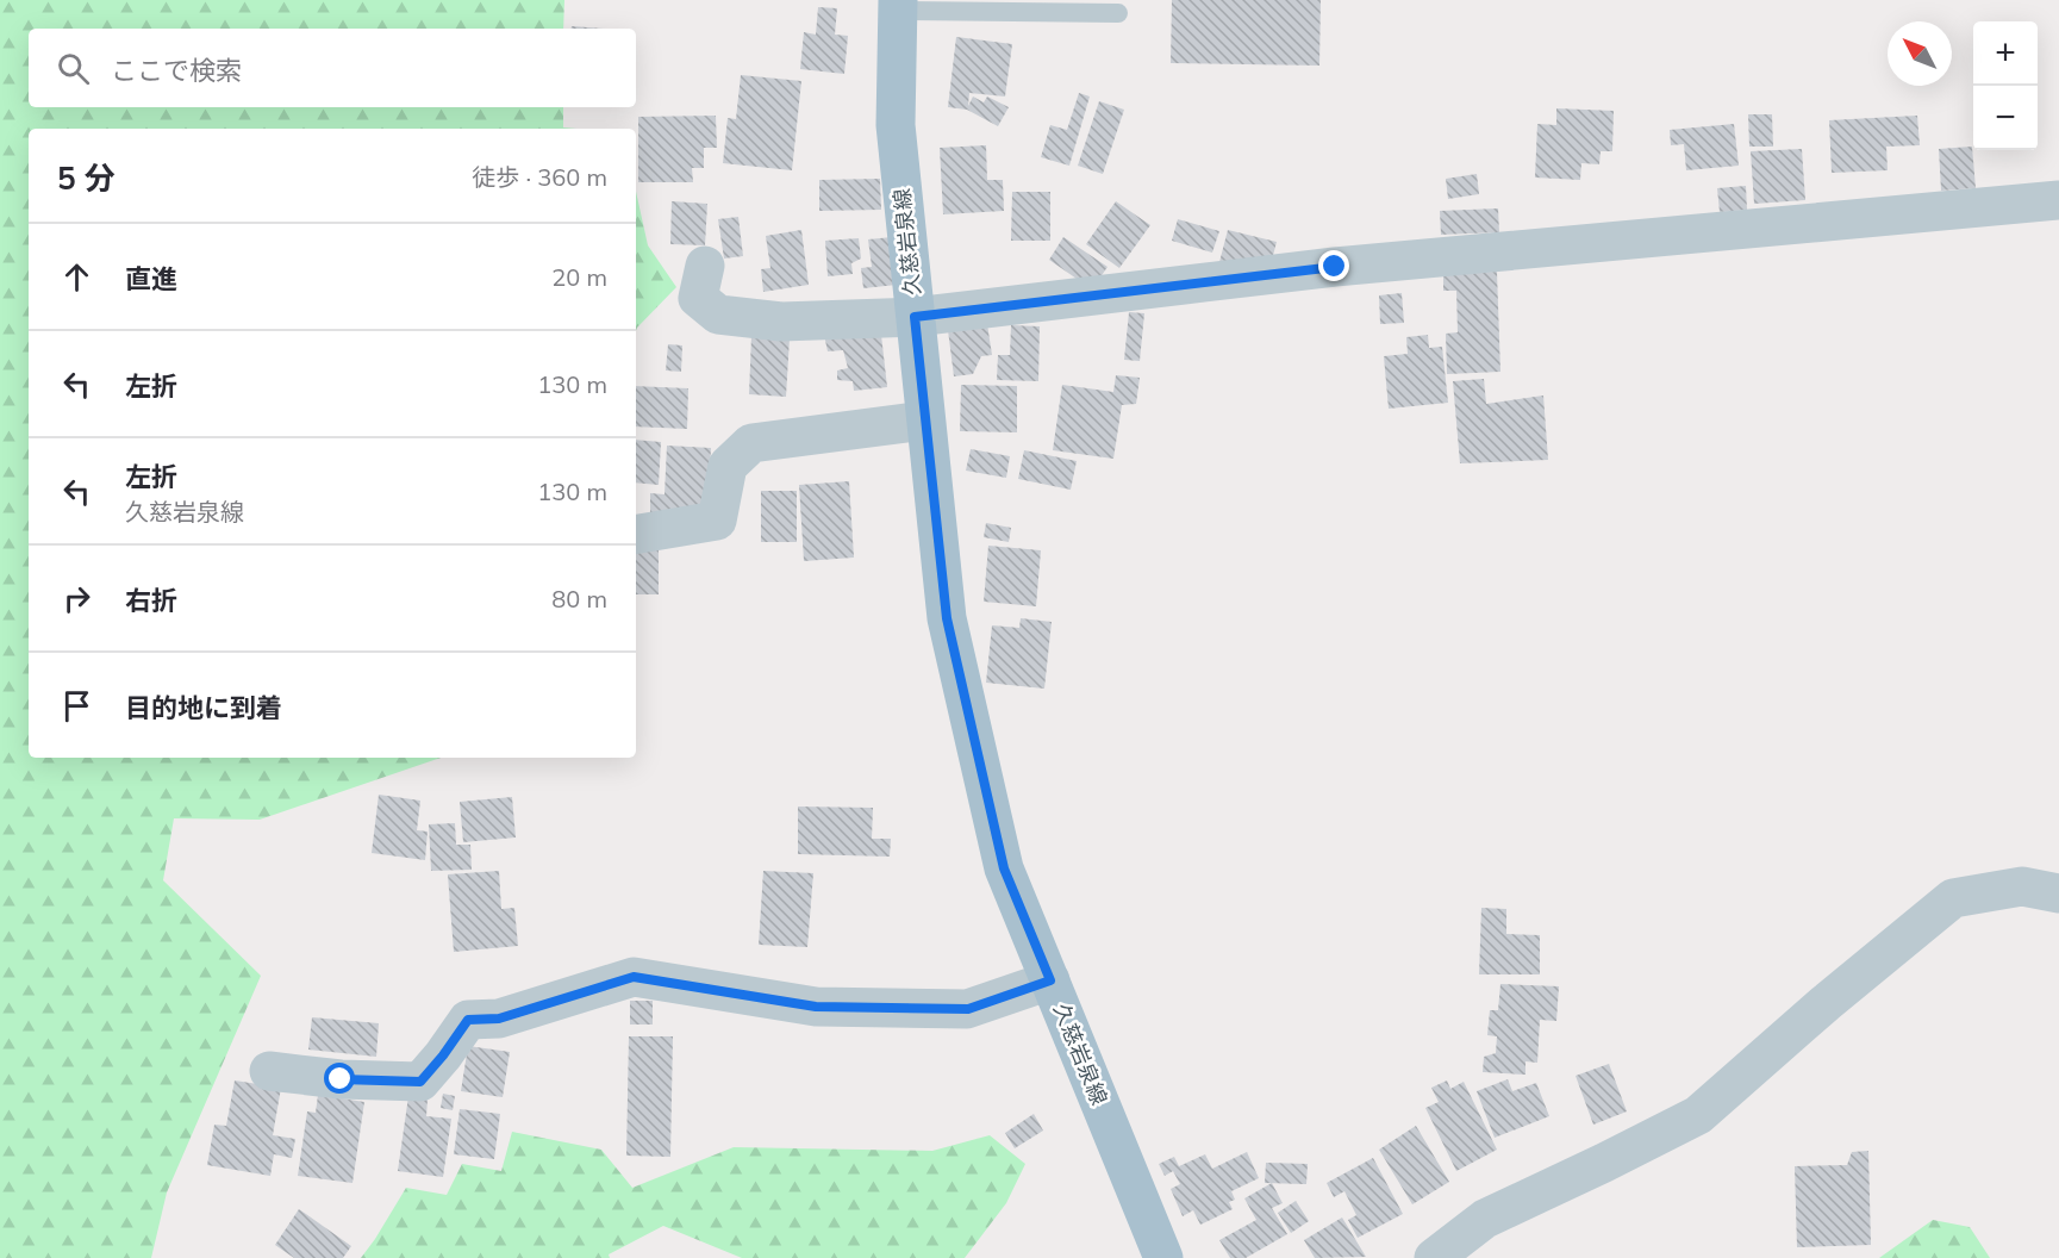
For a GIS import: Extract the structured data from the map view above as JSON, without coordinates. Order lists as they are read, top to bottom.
{
  "streets": {
    "main road": ["久慈岩泉線"]
  },
  "north": "top left",
  "page": {
    "map_buttons": ["+", "−"],
    "search": "ここで検索",
    "heading": ["5 分", "徒歩 · 360 m"],
    "list": [
      ["直進", "20 m"],
      ["左折", "130 m"],
      ["左折", "久慈岩泉線", "130 m"],
      ["右折", "80 m"],
      "目的地に到着"
    ]
  }
}
